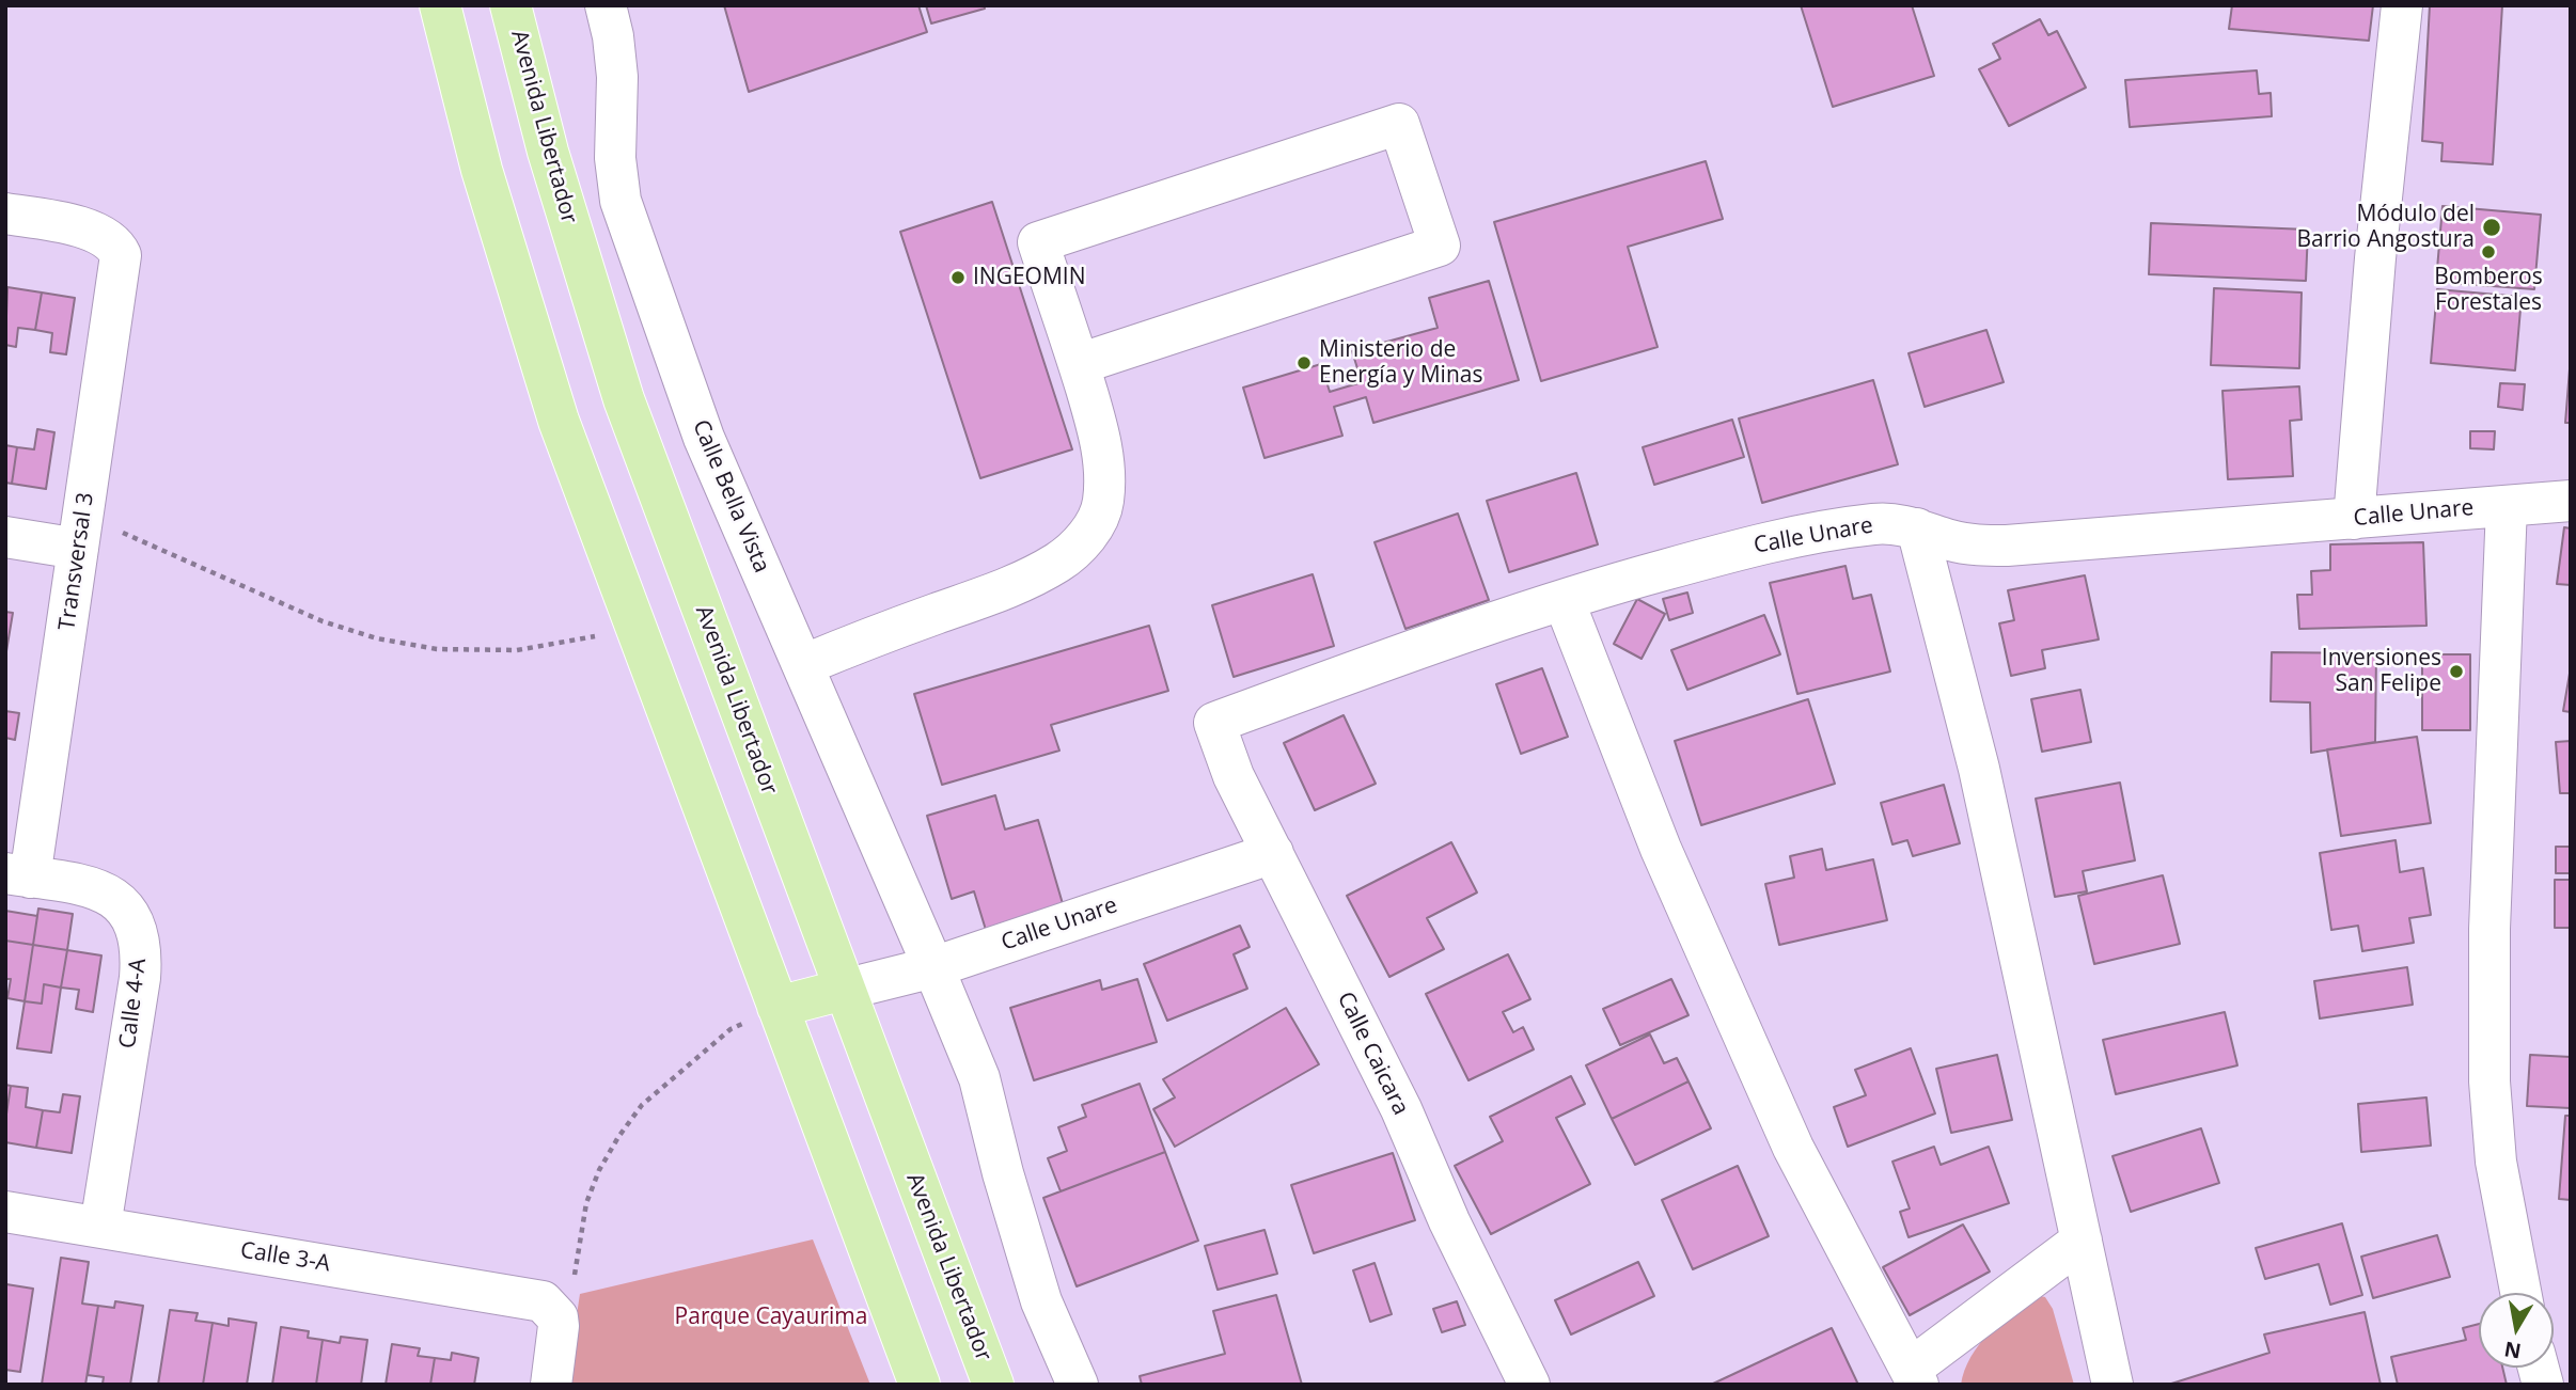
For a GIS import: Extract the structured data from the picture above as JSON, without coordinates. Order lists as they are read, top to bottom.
{
  "streets": {
    "main road": ["Avenida Libertador"],
    "street": [
      "Calle Bella Vista",
      "Calle Unare",
      "Transversal 3",
      "Calle 4-A",
      "Calle Caicara",
      "Calle 3-A"
    ]
  },
  "crossings": [
    ["Avenida Libertador", "Calle Unare"],
    ["Calle Bella Vista", "Calle Unare"],
    ["Calle Unare", "Calle Caicara"],
    ["Transversal 3", "Calle 4-A"],
    ["Calle 4-A", "Calle 3-A"]
  ],
  "parks": ["Parque Cayaurima"],
  "places": [
    "Módulo del Barrio Angostura",
    "Bomberos Forestales",
    "INGEOMIN",
    "Ministerio de Energía y Minas",
    "Inversiones San Felipe"
  ],
  "north": "bottom"
}
